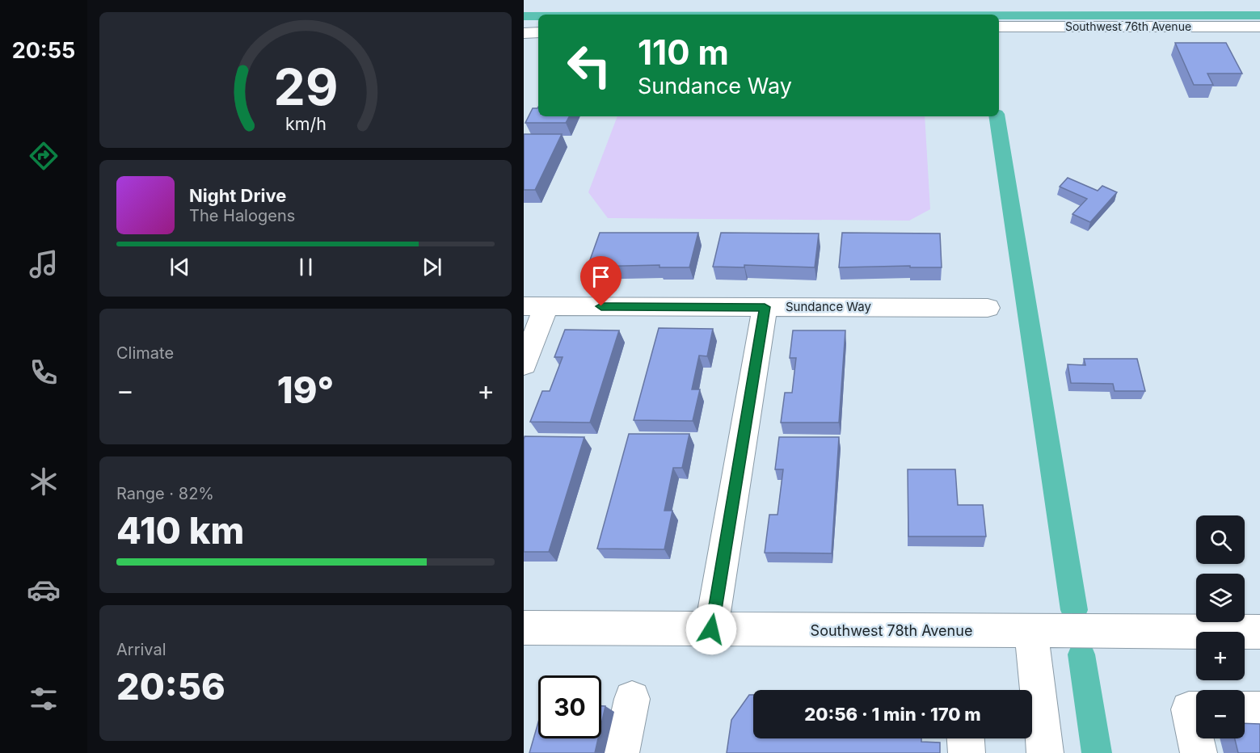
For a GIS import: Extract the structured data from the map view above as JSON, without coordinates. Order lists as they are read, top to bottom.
{
  "streets": {
    "street": ["Southwest 76th Avenue", "Sundance Way", "Southwest 78th Avenue"]
  },
  "page": {
    "tabs": "20:55",
    "turn": ["110 m", "Sundance Way"],
    "song": ["Night Drive", "The Halogens"],
    "tile": [
      "Climate",
      ["Range · 82%", "410 km"],
      ["Arrival", "20:56"]
    ],
    "heat": ["−", "19°", "+"],
    "map_buttons": ["+", "−"],
    "limit": "30",
    "trip": "20:56 · 1 min · 170 m",
    "gauge": ["29", "km/h"]
  }
}
